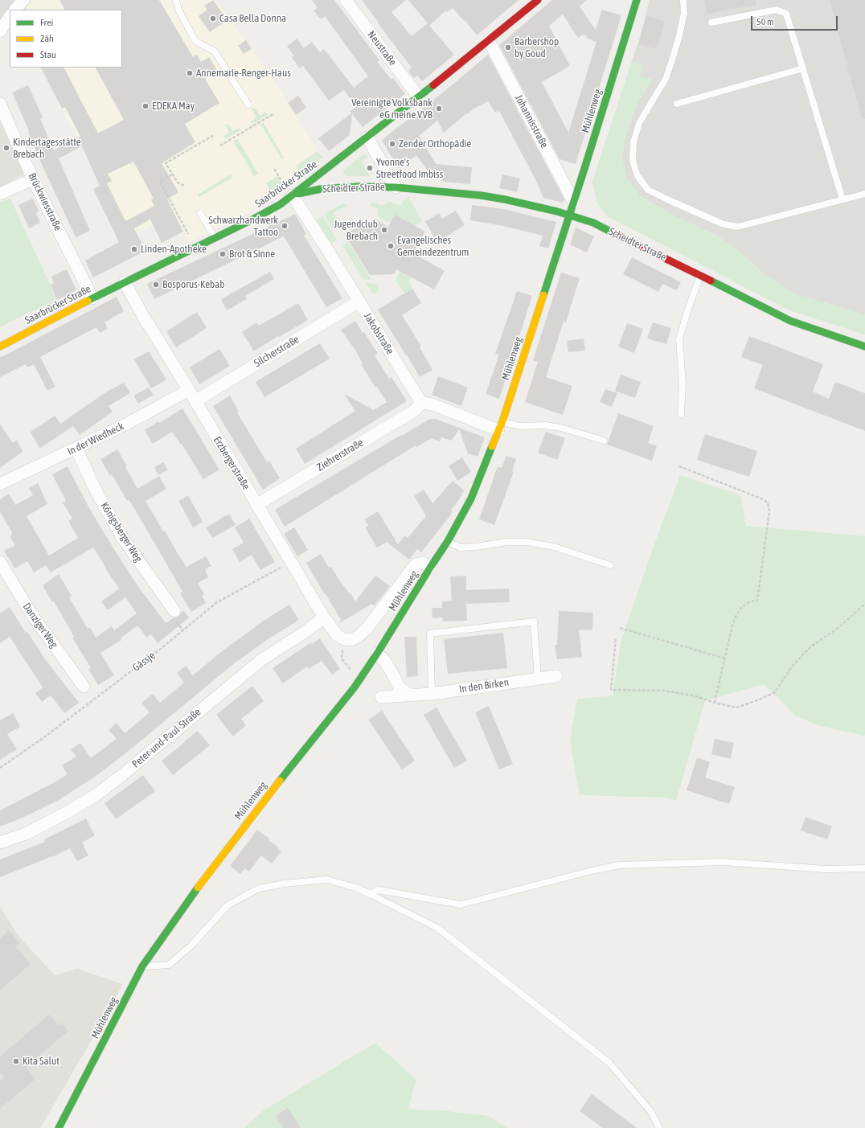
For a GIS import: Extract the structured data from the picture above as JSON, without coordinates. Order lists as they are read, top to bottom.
{
  "streets": {
    "street": [
      "Neustraße",
      "Mühlenweg",
      "Johannisstraße",
      "Saarbrücker Straße",
      "Scheidter Straße",
      "Brückwiesstraße",
      "Jakobstraße",
      "Silcherstraße",
      "In der Wiedheck",
      "Ziehrerstraße",
      "Erzbergerstraße",
      "Königsberger Weg",
      "Danziger Weg",
      "In den Birken",
      "Peter-und-Paul-Straße"
    ],
    "path": ["Gässje"]
  },
  "crossings": [
    ["Neustraße", "Saarbrücker Straße"],
    ["Mühlenweg", "Johannisstraße"],
    ["Mühlenweg", "Scheidter Straße"],
    ["Johannisstraße", "Saarbrücker Straße"],
    ["Saarbrücker Straße", "Scheidter Straße"],
    ["Saarbrücker Straße", "Brückwiesstraße"],
    ["Saarbrücker Straße", "Jakobstraße"],
    ["Saarbrücker Straße", "Erzbergerstraße"],
    ["Scheidter Straße", "Jakobstraße"],
    ["Jakobstraße", "Silcherstraße"],
    ["Jakobstraße", "Ziehrerstraße"],
    ["Silcherstraße", "Erzbergerstraße"],
    ["In der Wiedheck", "Erzbergerstraße"],
    ["In der Wiedheck", "Königsberger Weg"],
    ["Ziehrerstraße", "Erzbergerstraße"],
    ["Erzbergerstraße", "Gässje"],
    ["Erzbergerstraße", "Peter-und-Paul-Straße"]
  ],
  "places": [
    "Casa Bella Donna",
    "Barbershop by Goud",
    "Annemarie-Renger-Haus",
    "EDEKA May",
    "Vereinigte Volksbank eG meine VVB",
    "Zender Orthopädie",
    "Kindertagesstätte Brebach",
    "Yvonne's Streetfood Imbiss",
    "Schwarzhandwerk Tattoo",
    "Jugendclub Brebach",
    "Evangelisches Gemeindezentrum",
    "Linden-Apotheke",
    "Brot & Sinne",
    "Bosporus-Kebab",
    "Kita Salut"
  ],
  "legend": ["Frei", "Zäh", "Stau"],
  "scale_bar": "50 m"
}
